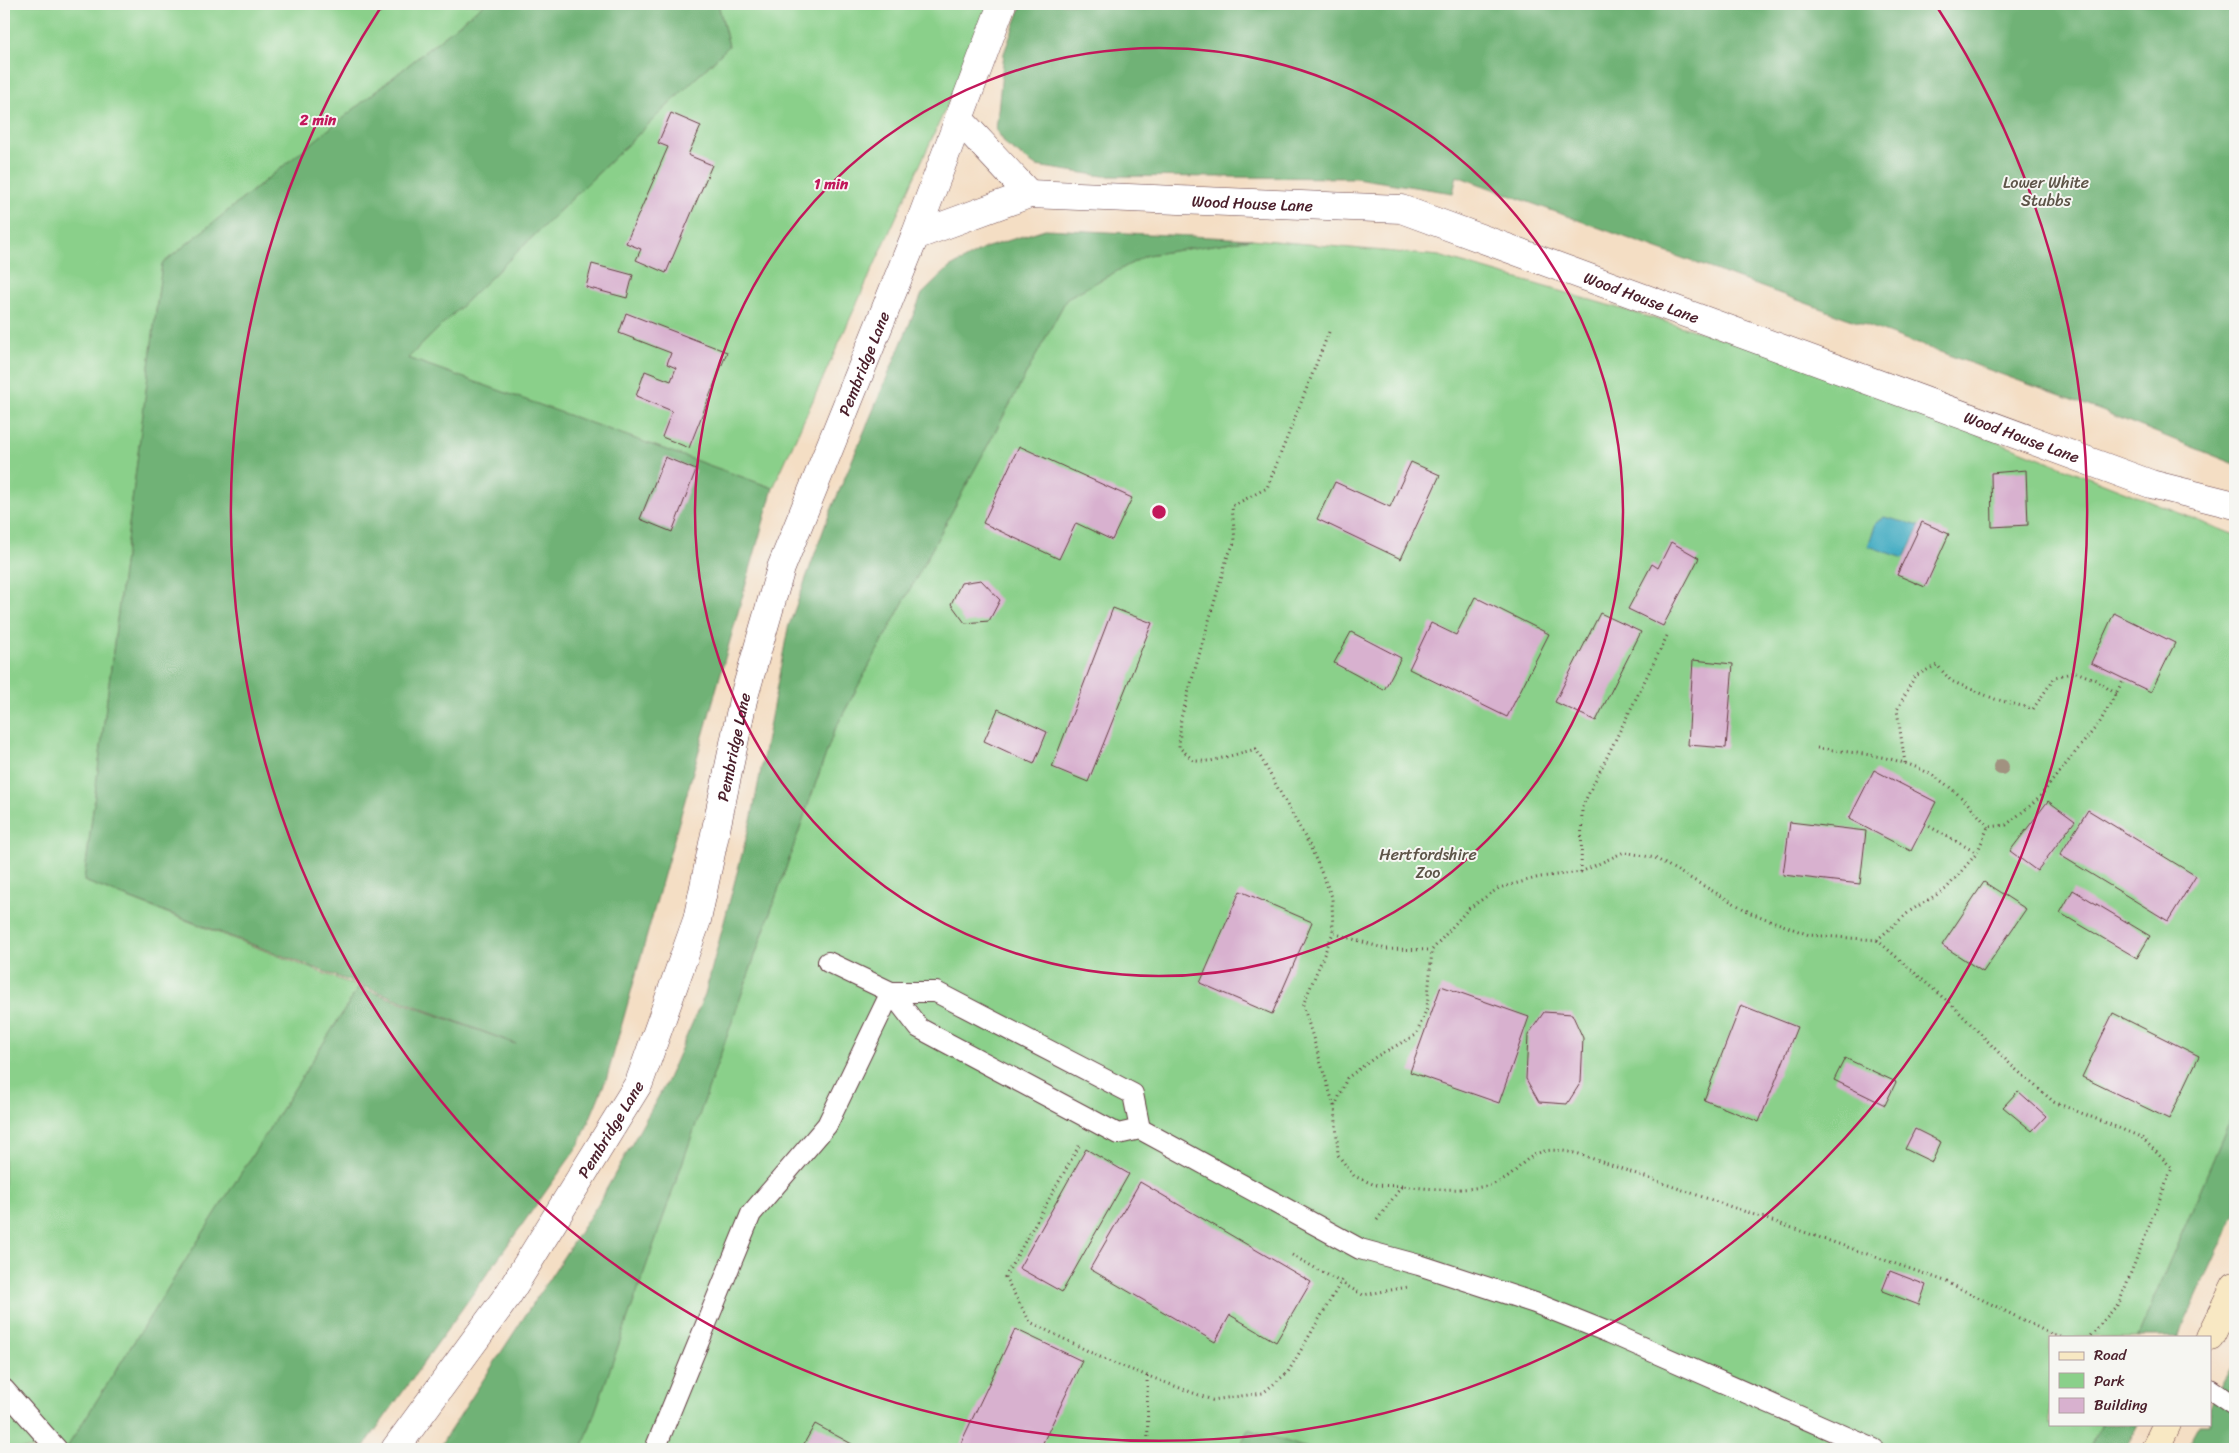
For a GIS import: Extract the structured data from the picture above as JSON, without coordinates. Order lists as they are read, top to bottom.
{
  "streets": {
    "street": ["Wood House Lane", "Pembridge Lane"]
  },
  "crossings": [
    ["Wood House Lane", "Pembridge Lane"]
  ],
  "parks": ["Lower White Stubbs", "Hertfordshire Zoo"],
  "legend": ["Road", "Park", "Building"],
  "rings": ["2 min", "1 min"]
}
